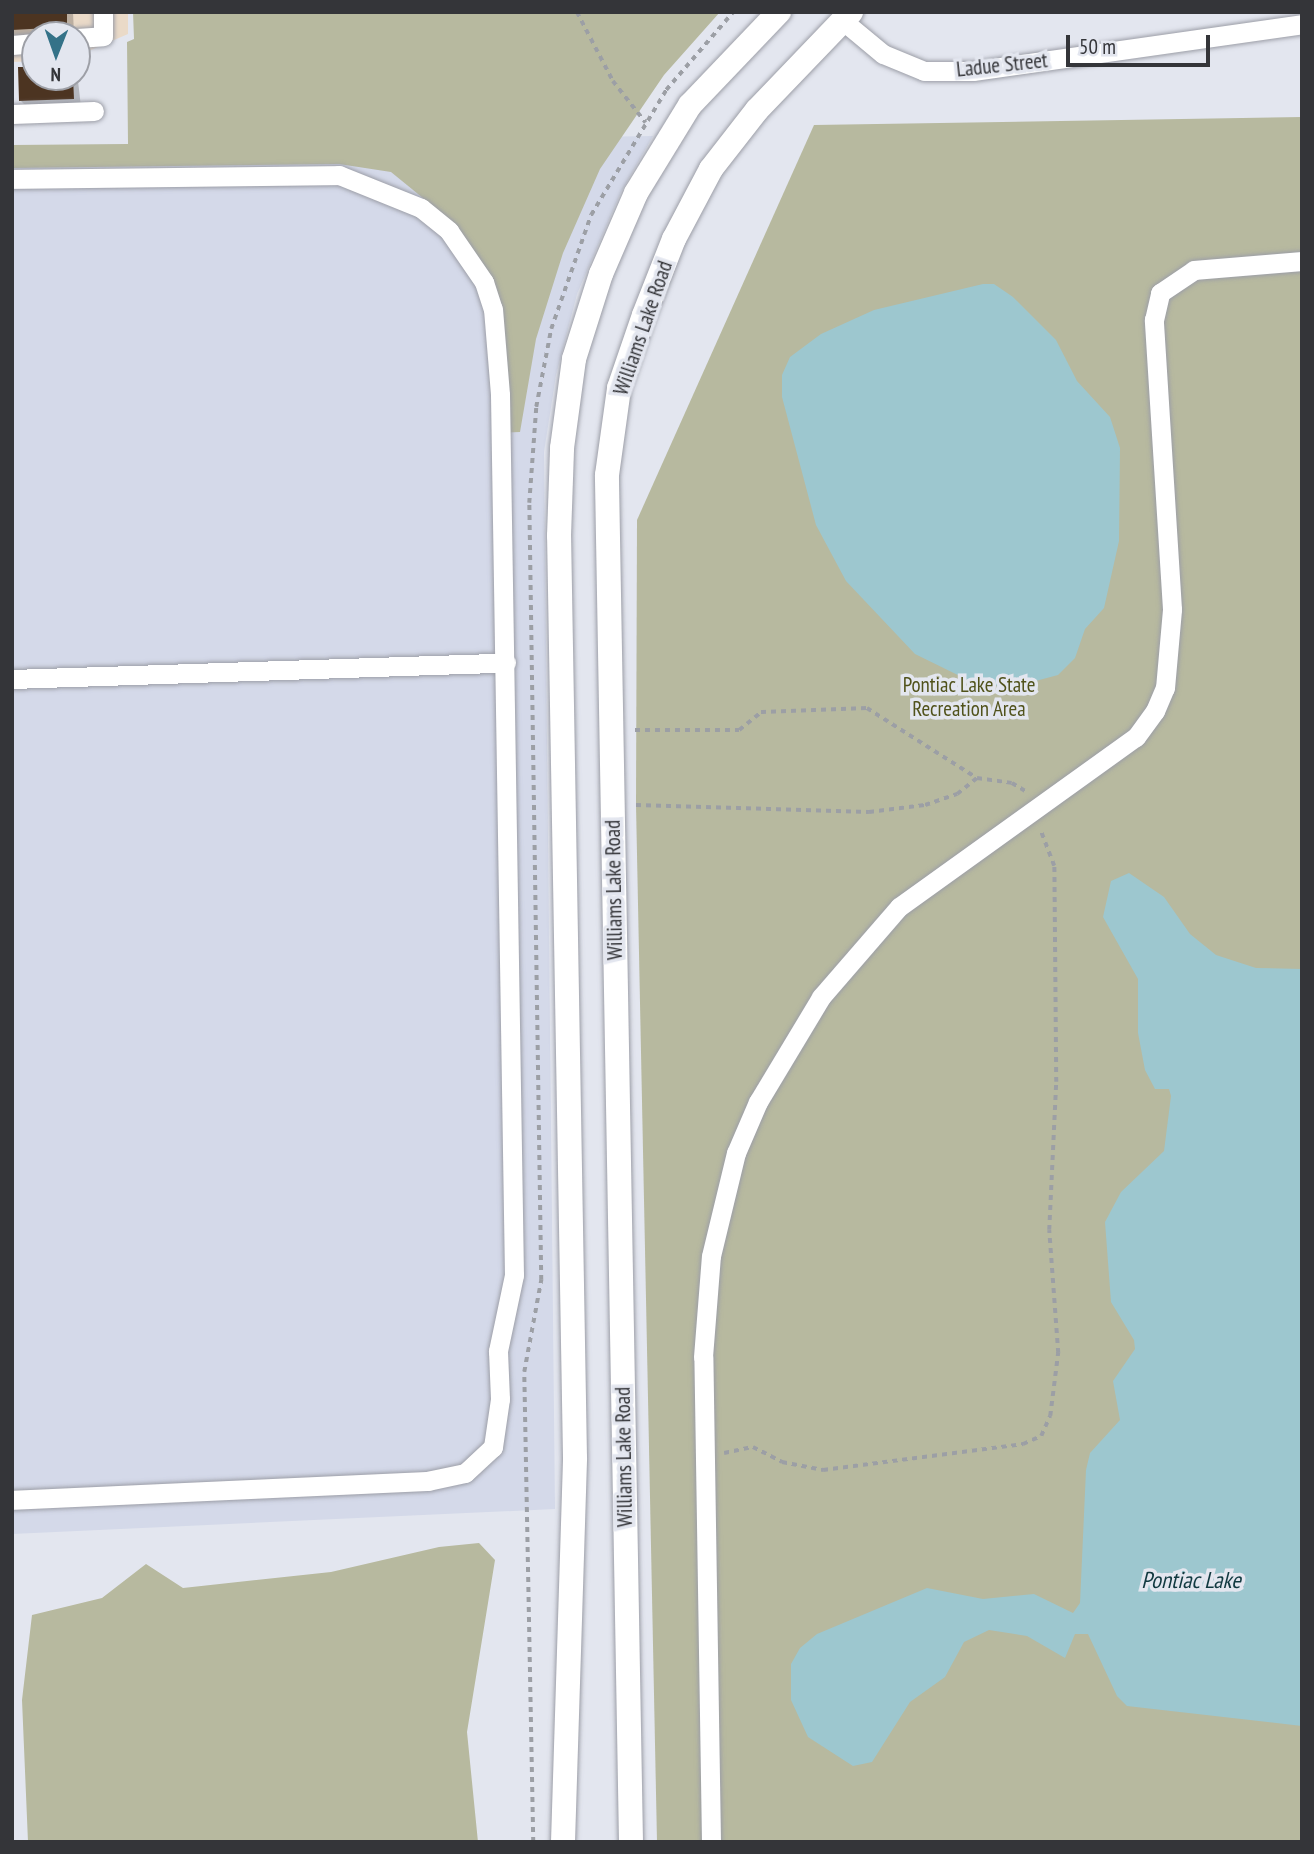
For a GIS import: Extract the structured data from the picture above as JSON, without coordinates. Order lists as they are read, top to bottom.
{
  "streets": {
    "main road": ["Williams Lake Road"],
    "street": ["Ladue Street"]
  },
  "crossings": [
    ["Ladue Street", "Williams Lake Road"]
  ],
  "water": ["Pontiac Lake"],
  "parks": ["Pontiac Lake State Recreation Area"],
  "scale_bar": "50 m",
  "north": "bottom"
}
